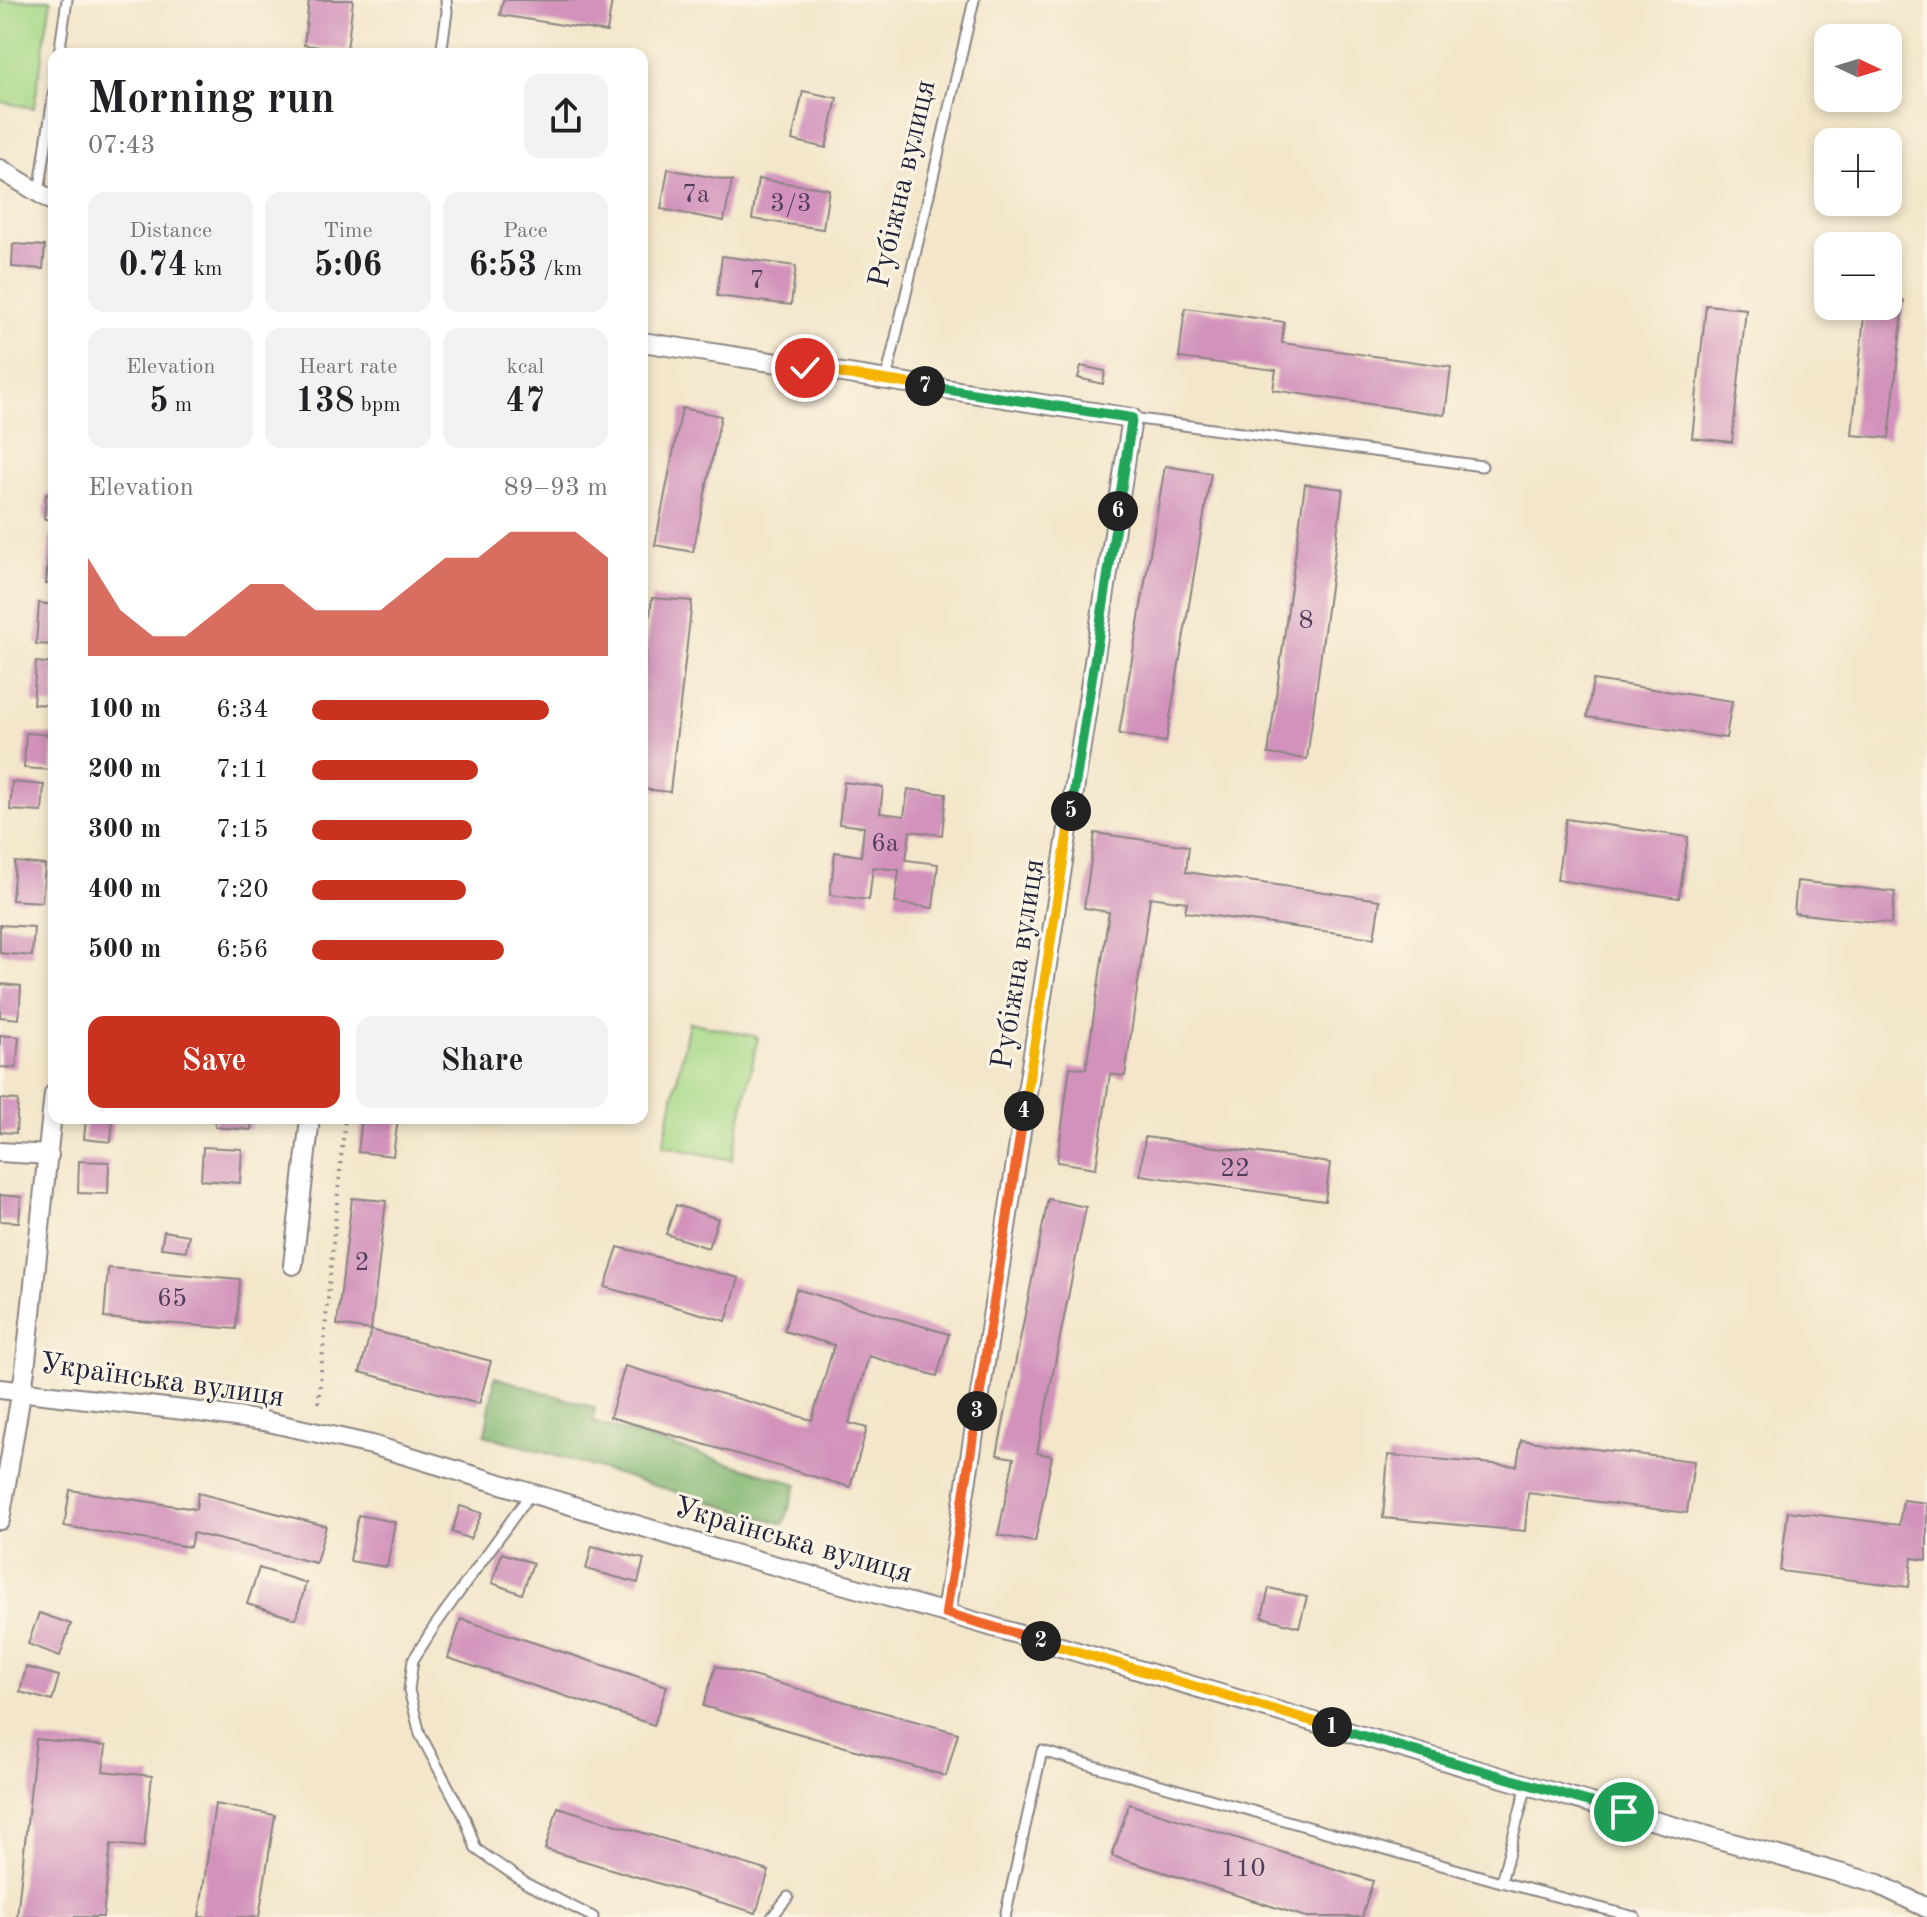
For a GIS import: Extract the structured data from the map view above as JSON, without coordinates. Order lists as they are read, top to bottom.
{
  "streets": {
    "street": ["Рубіжна вулиця", "Українська вулиця"]
  },
  "crossings": [
    ["Рубіжна вулиця", "Українська вулиця"]
  ],
  "house_numbers": [
    "7а",
    "3/3",
    "7",
    "8",
    "6а",
    "22",
    "2",
    "65",
    "110"
  ],
  "north": "right",
  "page": {
    "map_buttons": ["+", "−"],
    "heading": ["Morning run", "07:43"],
    "stats": [
      ["Distance", "0.74 km"],
      ["Time", "5:06"],
      ["Pace", "6:53 /km"],
      ["Elevation", "5 m"],
      ["Heart rate", "138 bpm"],
      ["kcal", "47"]
    ],
    "pins": [
      "7",
      "6",
      "5",
      "4",
      "3",
      "2",
      "1"
    ],
    "chart": ["Elevation", "89–93 m"],
    "list": [
      {
        "name": "100 m",
        "note": "6:34"
      },
      {
        "name": "200 m",
        "note": "7:11"
      },
      {
        "name": "300 m",
        "note": "7:15"
      },
      {
        "name": "400 m",
        "note": "7:20"
      },
      {
        "name": "500 m",
        "note": "6:56"
      }
    ],
    "buttons": ["Save", "Share"]
  }
}
